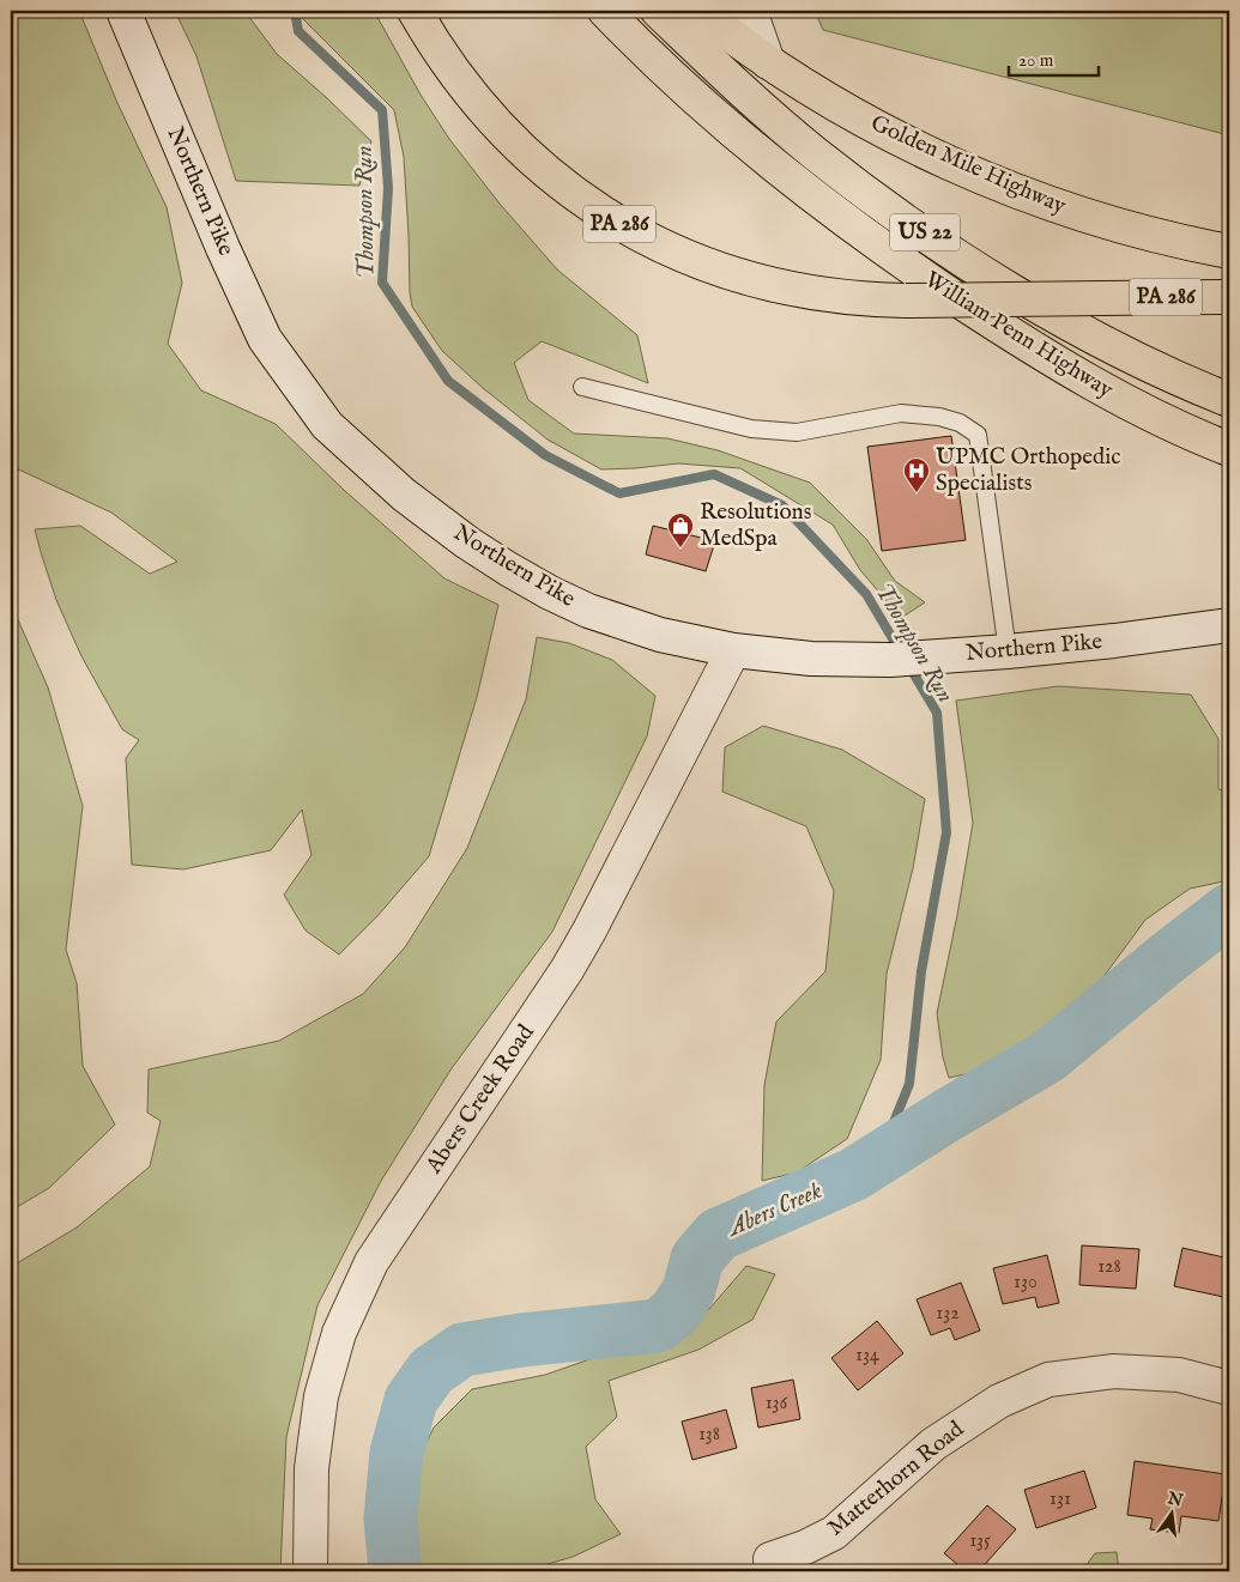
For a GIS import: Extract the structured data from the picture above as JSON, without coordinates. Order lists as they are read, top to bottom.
{
  "streets": {
    "main road": [
      "Golden Mile Highway",
      "PA 286",
      "US 22",
      "William Penn Highway"
    ],
    "street": ["Northern Pike", "Abers Creek Road", "Matterhorn Road"]
  },
  "crossings": [
    ["Northern Pike", "Abers Creek Road"]
  ],
  "water": ["Thompson Run", "Abers Creek"],
  "places": {
    "hospital": ["UPMC Orthopedic Specialists"],
    "shop": ["Resolutions MedSpa"]
  },
  "house_numbers": [
    "128",
    "130",
    "132",
    "134",
    "136",
    "138",
    "131",
    "135"
  ],
  "scale_bar": "20 m",
  "north": "top"
}
